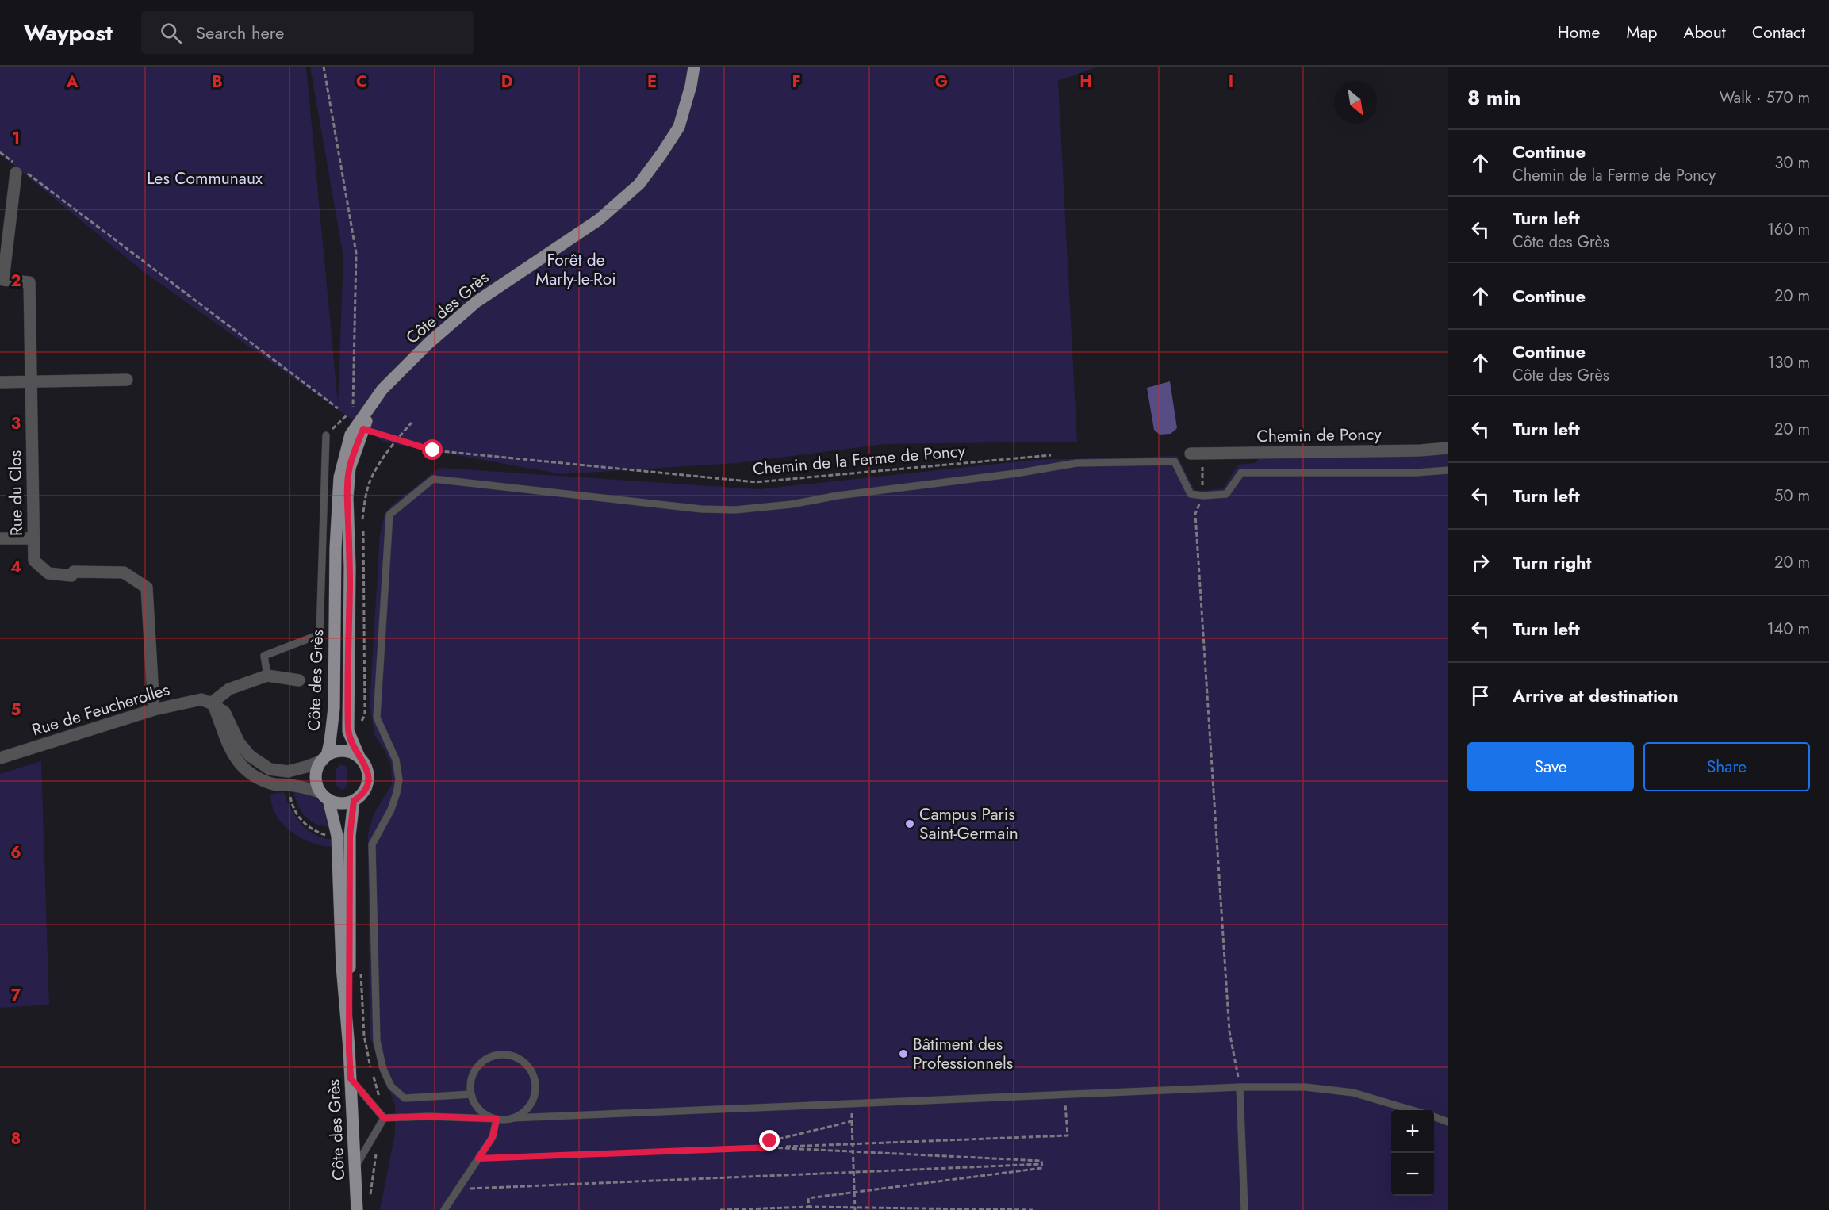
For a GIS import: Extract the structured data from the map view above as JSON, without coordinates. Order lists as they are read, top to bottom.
{
  "streets": {
    "main road": ["Côte des Grès"],
    "street": ["Chemin de Poncy", "Rue du Clos", "Rue de Feucherolles"],
    "path": ["Chemin de la Ferme de Poncy"]
  },
  "crossings": [
    ["Côte des Grès", "Chemin de la Ferme de Poncy"],
    ["Rue du Clos", "Rue de Feucherolles"]
  ],
  "parks": ["Les Communaux", "Forêt de Marly-le-Roi"],
  "places": ["Campus Paris Saint-Germain", "Bâtiment des Professionnels"],
  "north": "bottom right",
  "page": {
    "header": "Waypost",
    "search": "Search here",
    "nav": [
      "Home",
      "Map",
      "About",
      "Contact"
    ],
    "heading": ["8 min", "Walk · 570 m"],
    "list": [
      ["Continue", "Chemin de la Ferme de Poncy", "30 m"],
      ["Turn left", "Côte des Grès", "160 m"],
      ["Continue", "20 m"],
      ["Continue", "Côte des Grès", "130 m"],
      ["Turn left", "20 m"],
      ["Turn left", "50 m"],
      ["Turn right", "20 m"],
      ["Turn left", "140 m"],
      "Arrive at destination"
    ],
    "buttons": ["Save", "Share"],
    "map_buttons": ["+", "−"]
  },
  "grid": {
    "columns": [
      "A",
      "B",
      "C",
      "D",
      "E",
      "F",
      "G",
      "H",
      "I"
    ],
    "rows": [
      "1",
      "2",
      "3",
      "4",
      "5",
      "6",
      "7",
      "8"
    ]
  }
}
